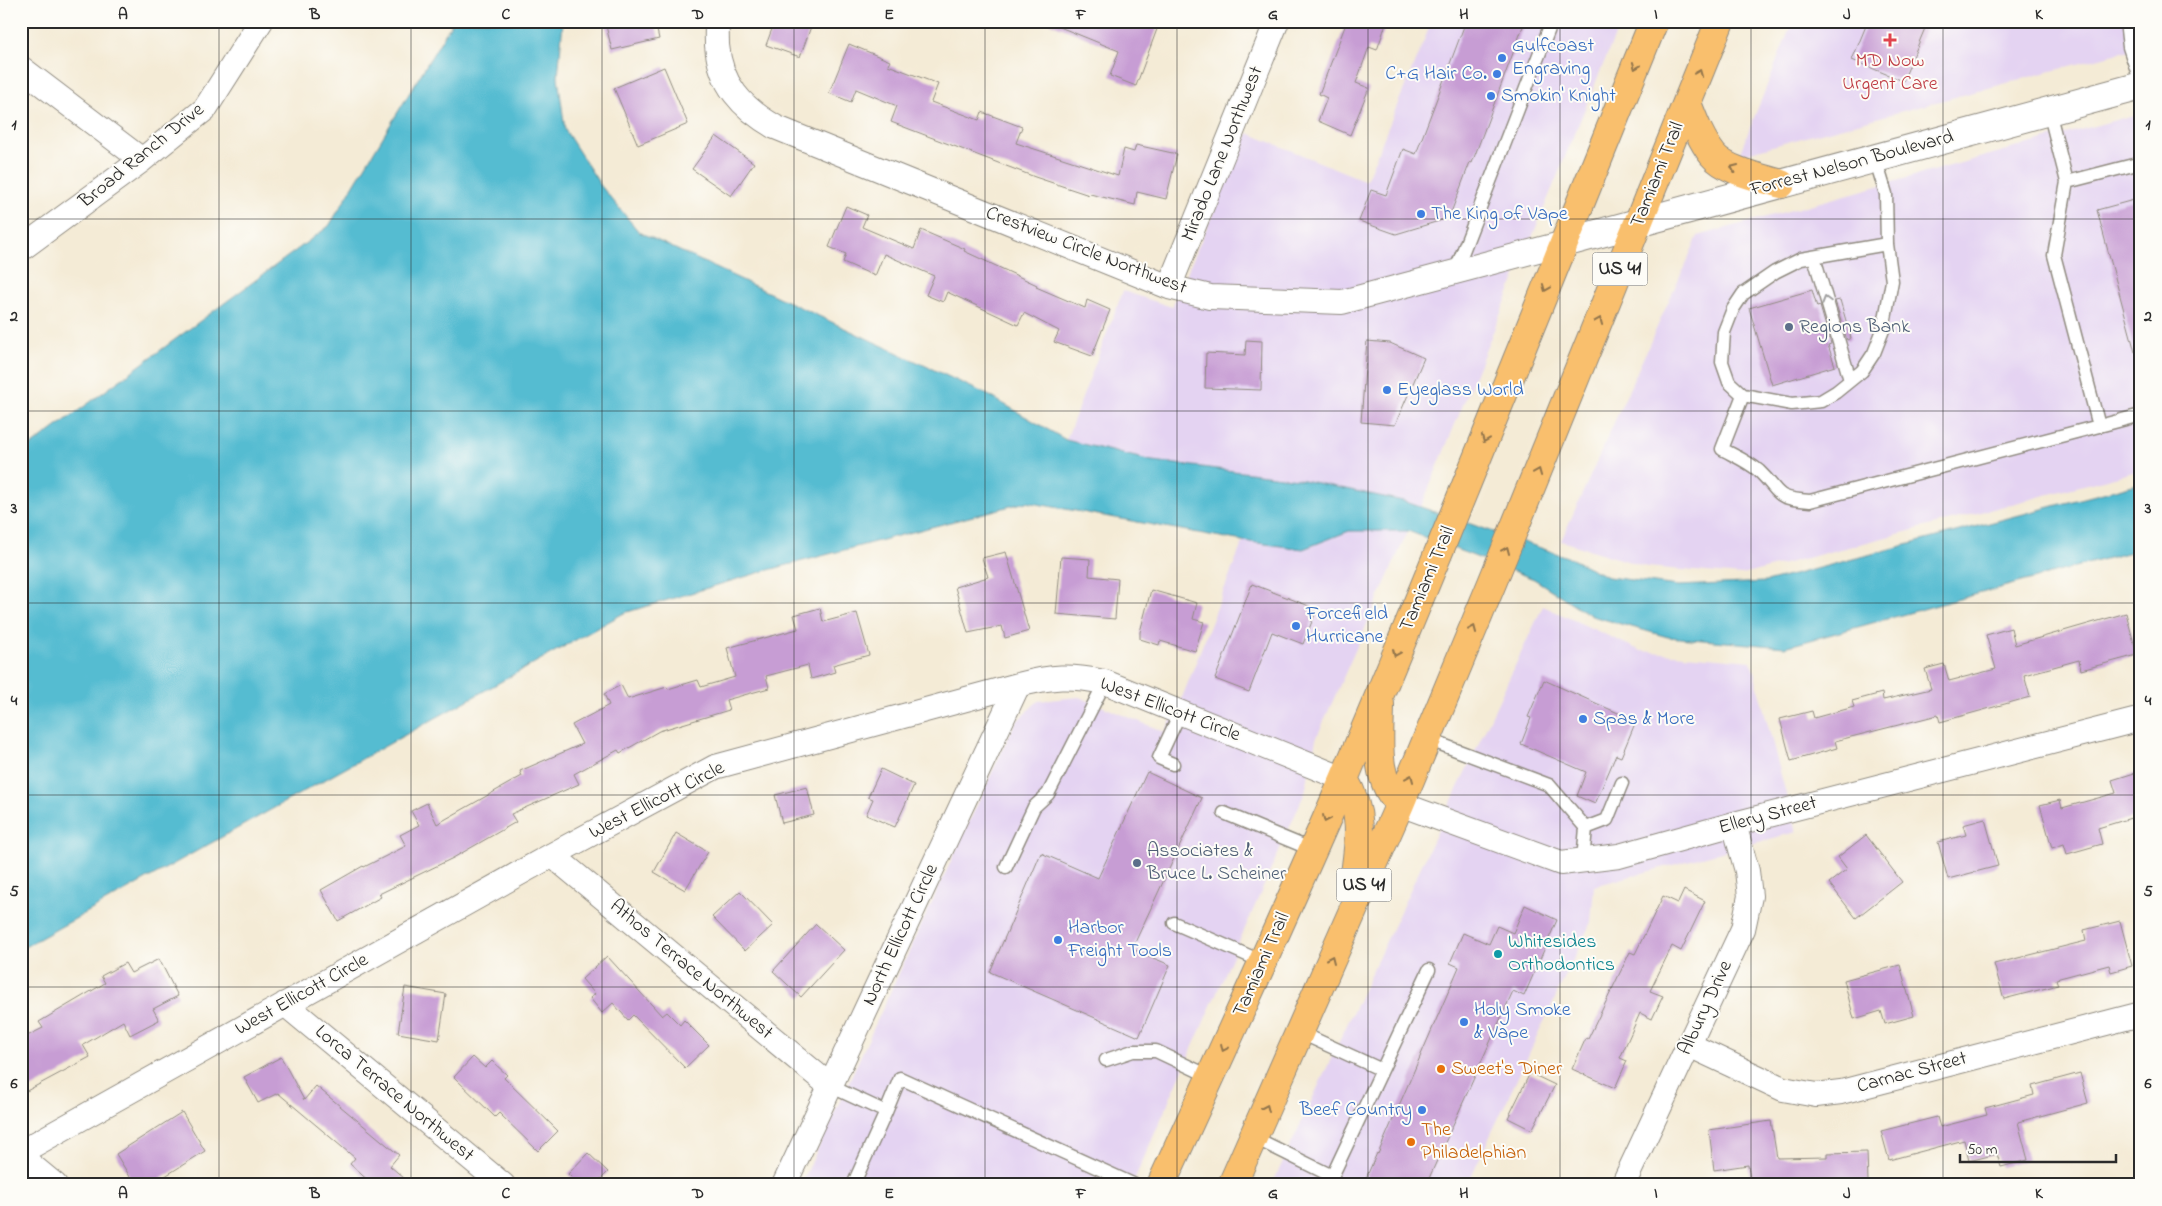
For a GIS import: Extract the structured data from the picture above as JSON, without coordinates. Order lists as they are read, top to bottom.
{
  "streets": {
    "main road": ["Tamiami Trail", "US 41"],
    "street": [
      "Mirado Lane Northwest",
      "Broad Ranch Drive",
      "Forrest Nelson Boulevard",
      "Crestview Circle Northwest",
      "West Ellicott Circle",
      "Ellery Street",
      "North Ellicott Circle",
      "Athos Terrace Northwest",
      "Albury Drive",
      "Carnac Street",
      "Lorca Terrace Northwest"
    ]
  },
  "crossings": [
    ["Mirado Lane Northwest", "Crestview Circle Northwest"],
    ["Forrest Nelson Boulevard", "Tamiami Trail"],
    ["Forrest Nelson Boulevard", "Crestview Circle Northwest"],
    ["Tamiami Trail", "Crestview Circle Northwest"],
    ["Tamiami Trail", "West Ellicott Circle"],
    ["Tamiami Trail", "Ellery Street"],
    ["West Ellicott Circle", "North Ellicott Circle"],
    ["West Ellicott Circle", "Athos Terrace Northwest"],
    ["West Ellicott Circle", "Lorca Terrace Northwest"],
    ["Ellery Street", "Albury Drive"],
    ["North Ellicott Circle", "Athos Terrace Northwest"],
    ["Albury Drive", "Carnac Street"]
  ],
  "places": {
    "health": ["MD Now Urgent Care"],
    "other": [
      "Gulfcoast Engraving",
      "C+G Hair Co.",
      "Smokin' Knight",
      "The King of Vape",
      "Regions Bank",
      "Eyeglass World",
      "Forcefield Hurricane",
      "Spas & More",
      "Associates & Bruce L. Scheiner",
      "Harbor Freight Tools",
      "Whitesides Orthodontics",
      "Holy Smoke & Vape",
      "Sweet's Diner",
      "Beef Country",
      "The Philadelphian"
    ]
  },
  "scale_bar": "50 m",
  "grid": {
    "columns": [
      "A",
      "B",
      "C",
      "D",
      "E",
      "F",
      "G",
      "H",
      "I",
      "J",
      "K"
    ],
    "rows": [
      "1",
      "2",
      "3",
      "4",
      "5",
      "6"
    ]
  }
}
